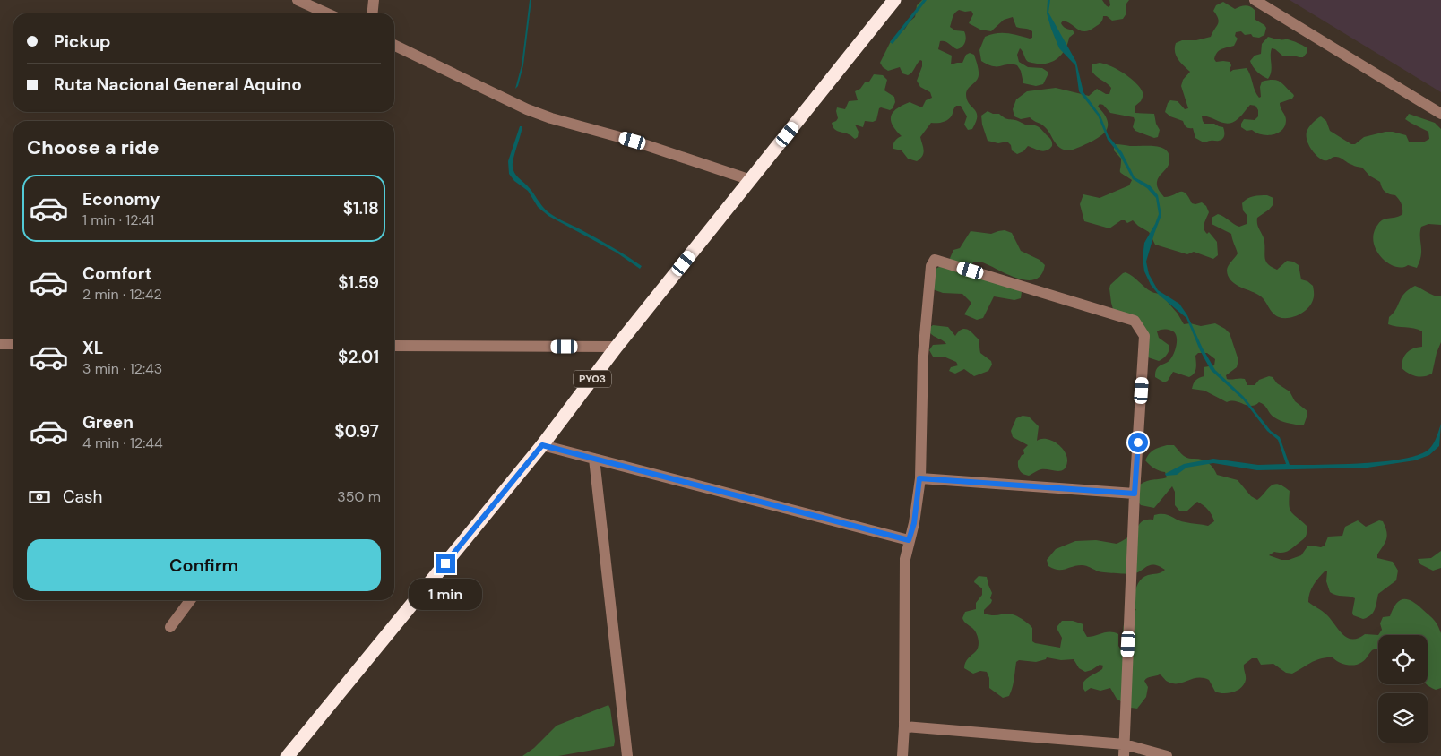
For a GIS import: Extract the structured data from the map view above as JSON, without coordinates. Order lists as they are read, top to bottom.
{
  "streets": {
    "highway": ["PY03"]
  },
  "page": {
    "banner": ["Pickup", "Ruta Nacional General Aquino"],
    "heading": "Choose a ride",
    "list": [
      {
        "name": "Economy",
        "note": "1 min · 12:41",
        "value": "$1.18"
      },
      {
        "name": "Comfort",
        "note": "2 min · 12:42",
        "value": "$1.59"
      },
      {
        "name": "XL",
        "note": "3 min · 12:43",
        "value": "$2.01"
      },
      {
        "name": "Green",
        "note": "4 min · 12:44",
        "value": "$0.97"
      }
    ],
    "pay": ["Cash", "350 m"],
    "buttons": "Confirm",
    "bubble": "1 min"
  }
}
